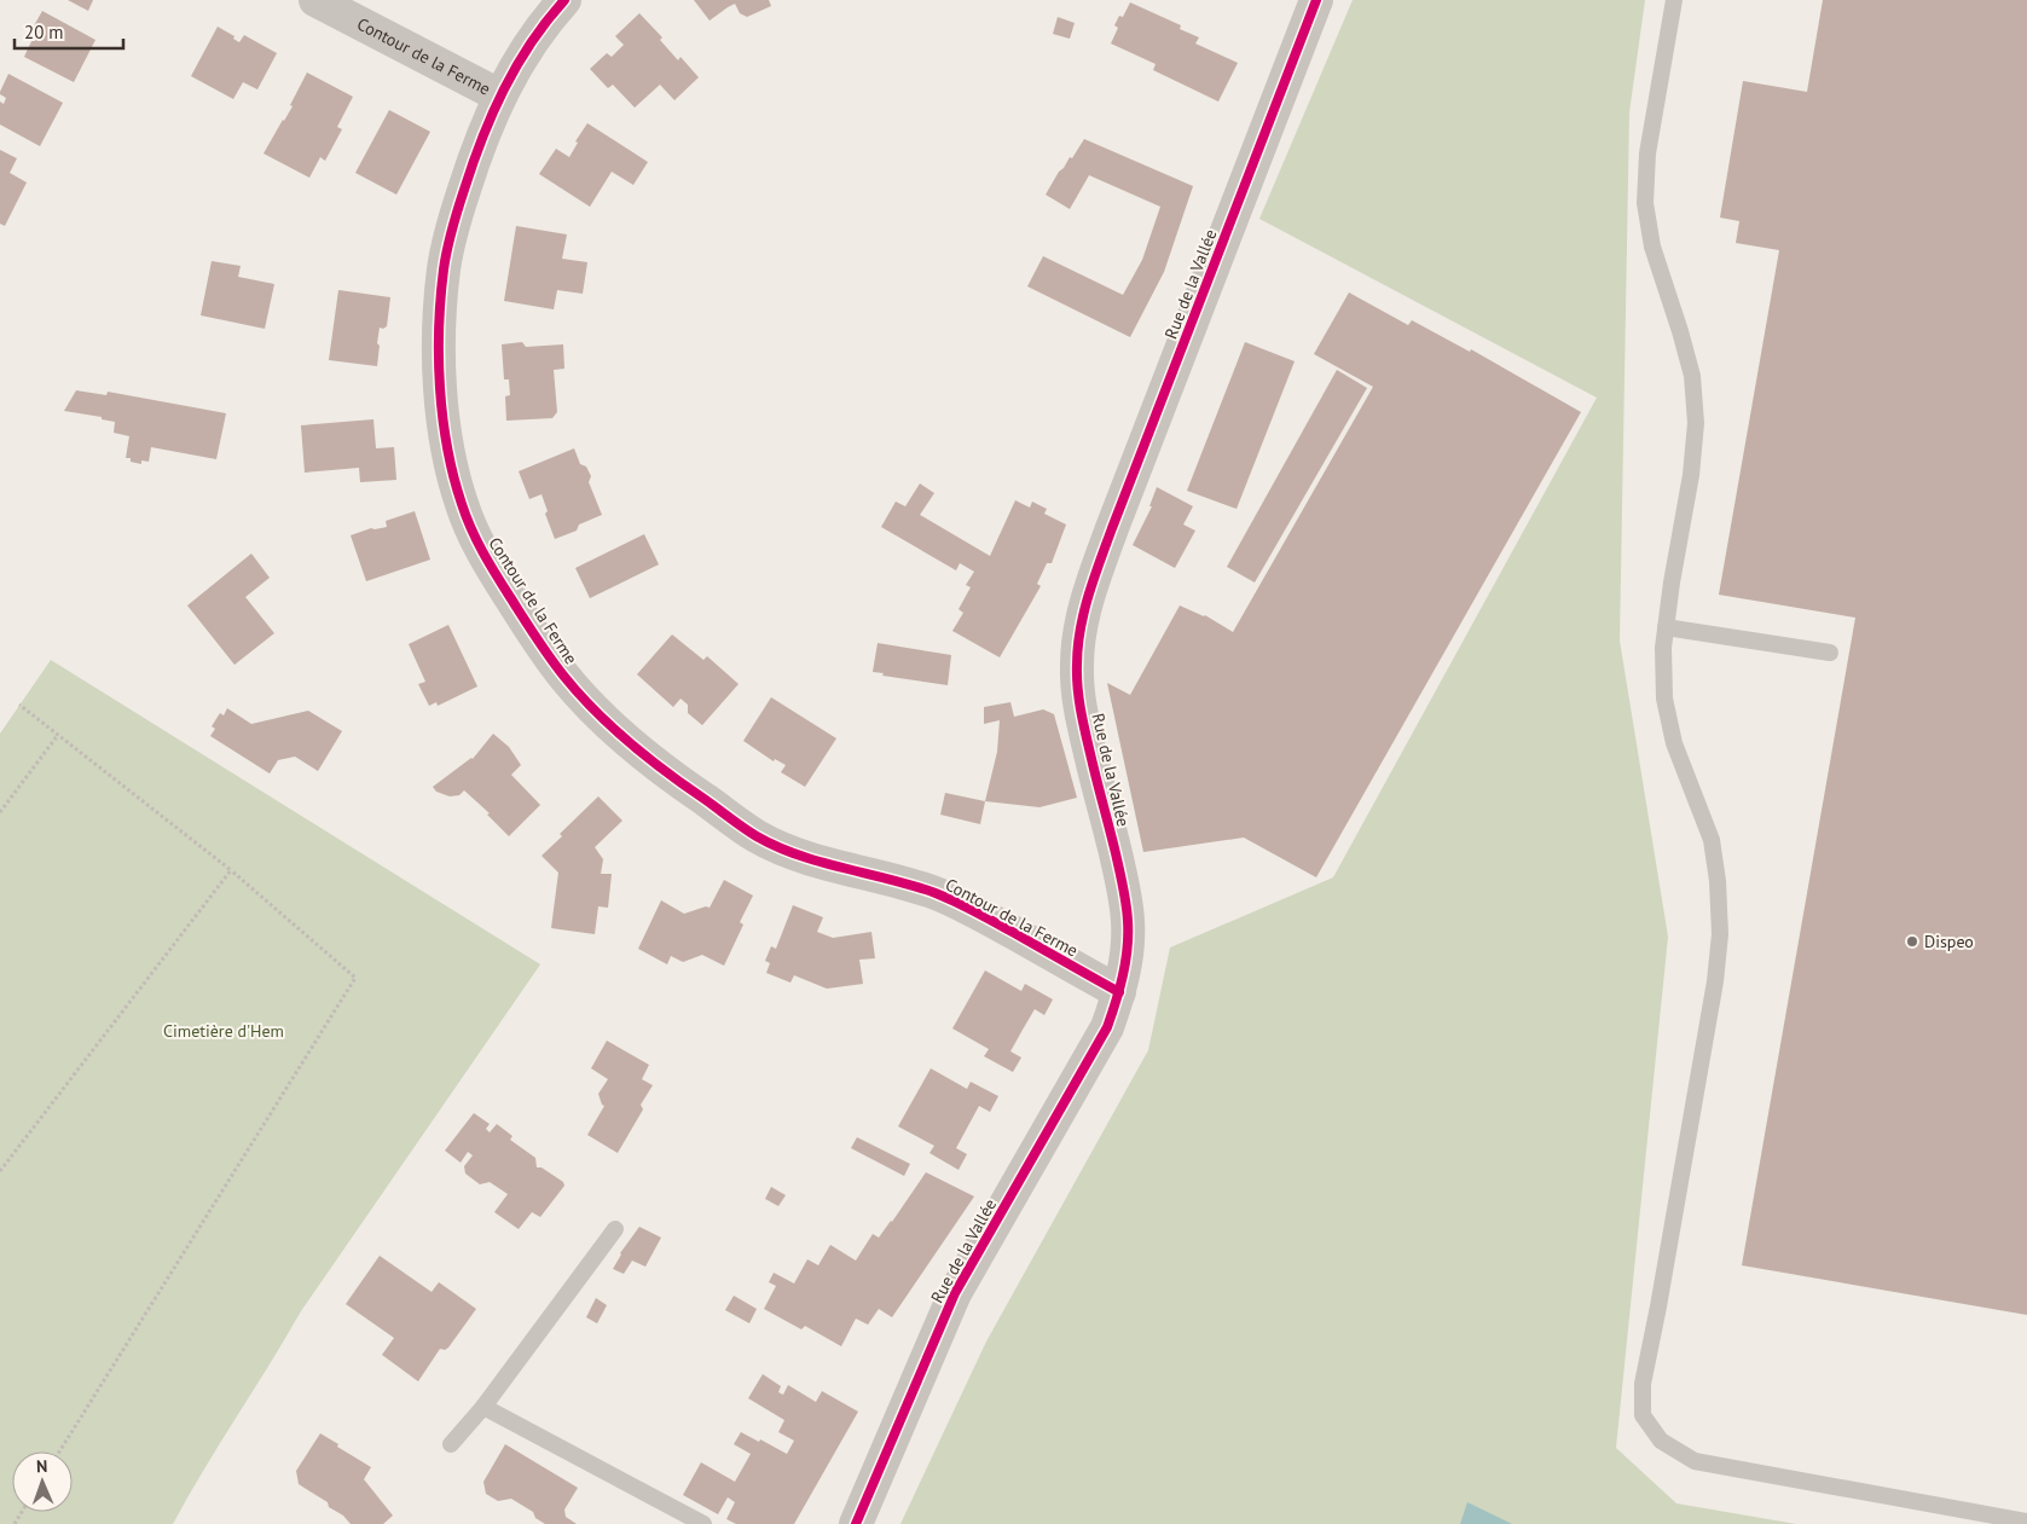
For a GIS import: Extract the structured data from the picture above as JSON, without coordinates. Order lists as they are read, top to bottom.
{
  "streets": {
    "street": ["Contour de la Ferme", "Rue de la Vallée"]
  },
  "crossings": [
    ["Contour de la Ferme", "Rue de la Vallée"]
  ],
  "parks": ["Cimetière d'Hem"],
  "places": ["Dispeo"],
  "scale_bar": "20 m",
  "north": "top"
}
